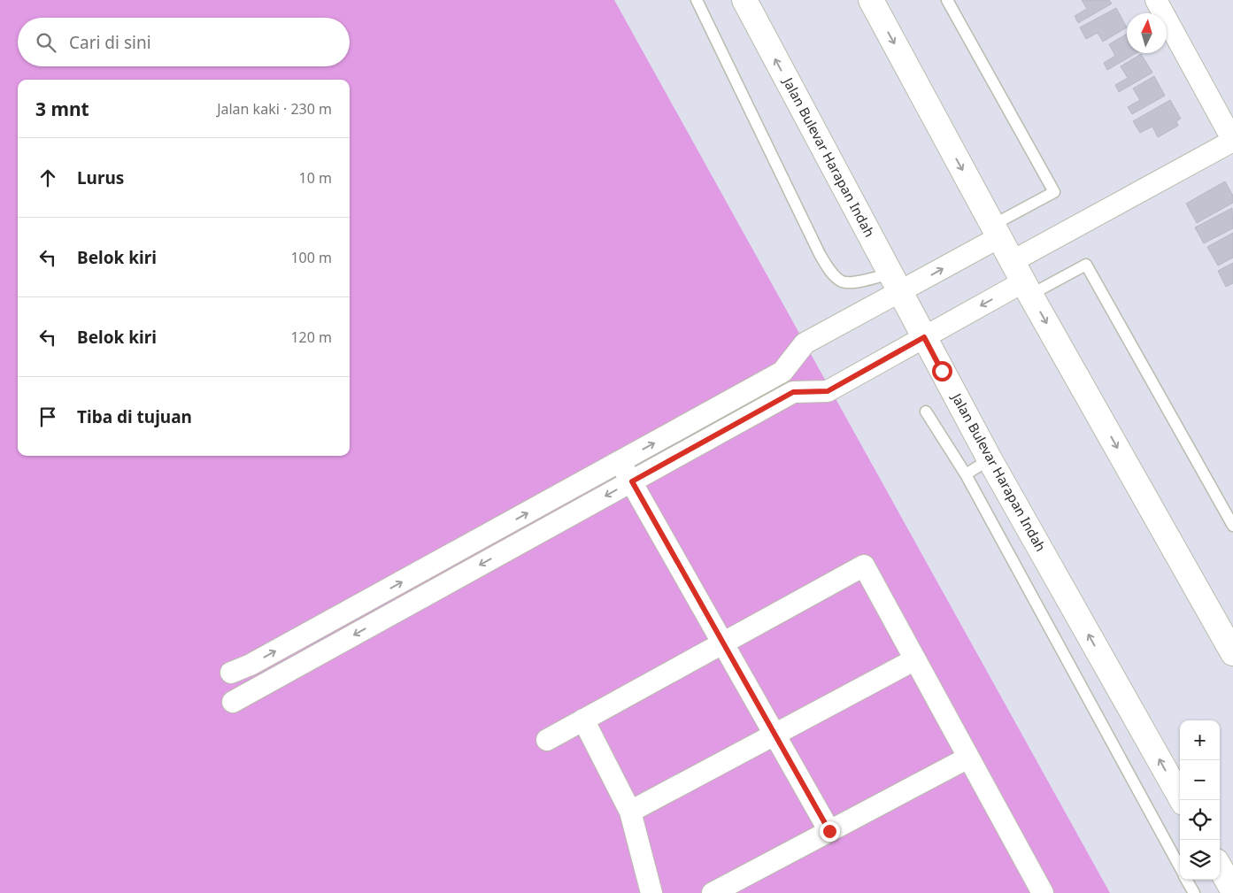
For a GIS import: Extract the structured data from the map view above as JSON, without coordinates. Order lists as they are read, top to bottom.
{
  "streets": {
    "street": ["Jalan Bulevar Harapan Indah"]
  },
  "north": "top",
  "page": {
    "search": "Cari di sini",
    "heading": ["3 mnt", "Jalan kaki · 230 m"],
    "list": [
      ["Lurus", "10 m"],
      ["Belok kiri", "100 m"],
      ["Belok kiri", "120 m"],
      "Tiba di tujuan"
    ],
    "map_buttons": ["+", "−"]
  }
}
